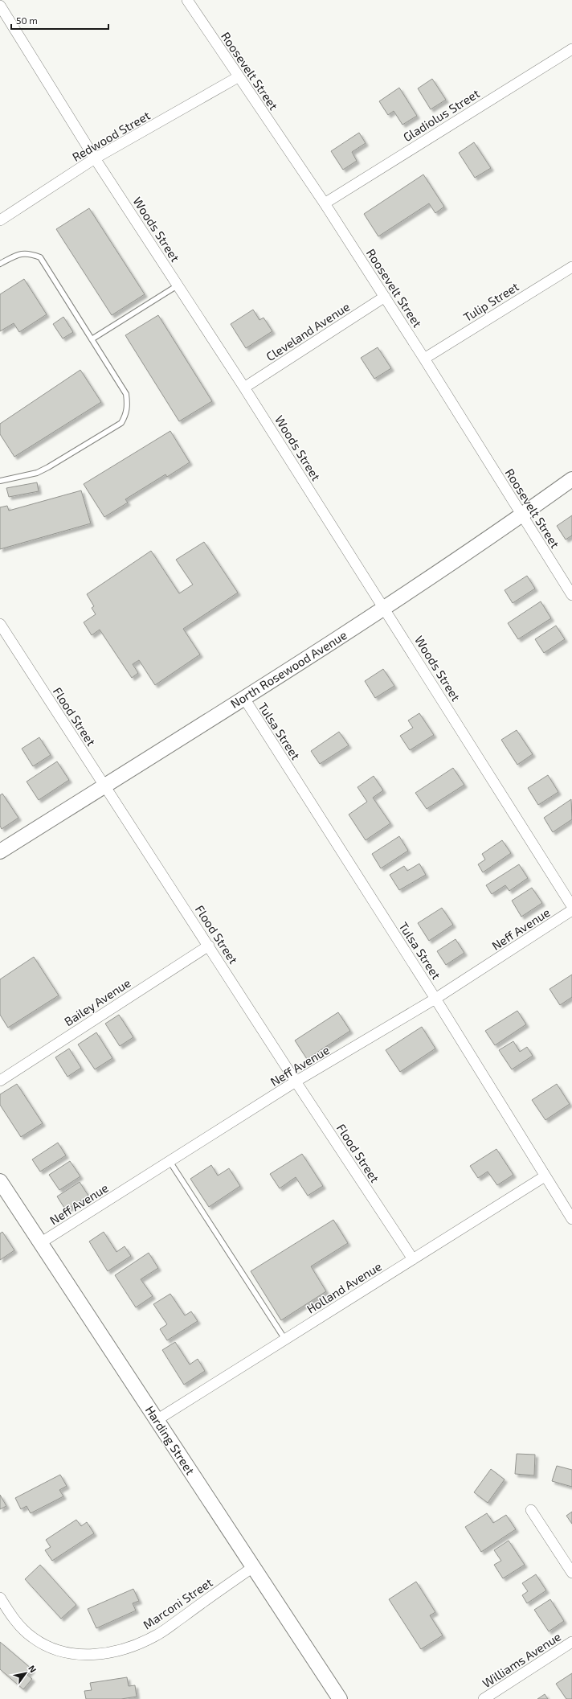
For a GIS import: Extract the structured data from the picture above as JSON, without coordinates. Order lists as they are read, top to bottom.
{
  "streets": {
    "street": [
      "Roosevelt Street",
      "Gladiolus Street",
      "Redwood Street",
      "Woods Street",
      "Tulip Street",
      "Cleveland Avenue",
      "North Rosewood Avenue",
      "Flood Street",
      "Tulsa Street",
      "Neff Avenue",
      "Bailey Avenue",
      "Holland Avenue",
      "Harding Street",
      "Marconi Street",
      "Williams Avenue"
    ]
  },
  "crossings": [
    ["Roosevelt Street", "Gladiolus Street"],
    ["Roosevelt Street", "Redwood Street"],
    ["Roosevelt Street", "Tulip Street"],
    ["Roosevelt Street", "Cleveland Avenue"],
    ["Roosevelt Street", "North Rosewood Avenue"],
    ["Redwood Street", "Woods Street"],
    ["Woods Street", "Cleveland Avenue"],
    ["Woods Street", "North Rosewood Avenue"],
    ["North Rosewood Avenue", "Flood Street"],
    ["North Rosewood Avenue", "Tulsa Street"],
    ["Flood Street", "Neff Avenue"],
    ["Flood Street", "Bailey Avenue"],
    ["Flood Street", "Holland Avenue"],
    ["Tulsa Street", "Neff Avenue"],
    ["Tulsa Street", "Holland Avenue"],
    ["Neff Avenue", "Harding Street"],
    ["Holland Avenue", "Harding Street"],
    ["Harding Street", "Marconi Street"]
  ],
  "scale_bar": "50 m",
  "north": "top right"
}
